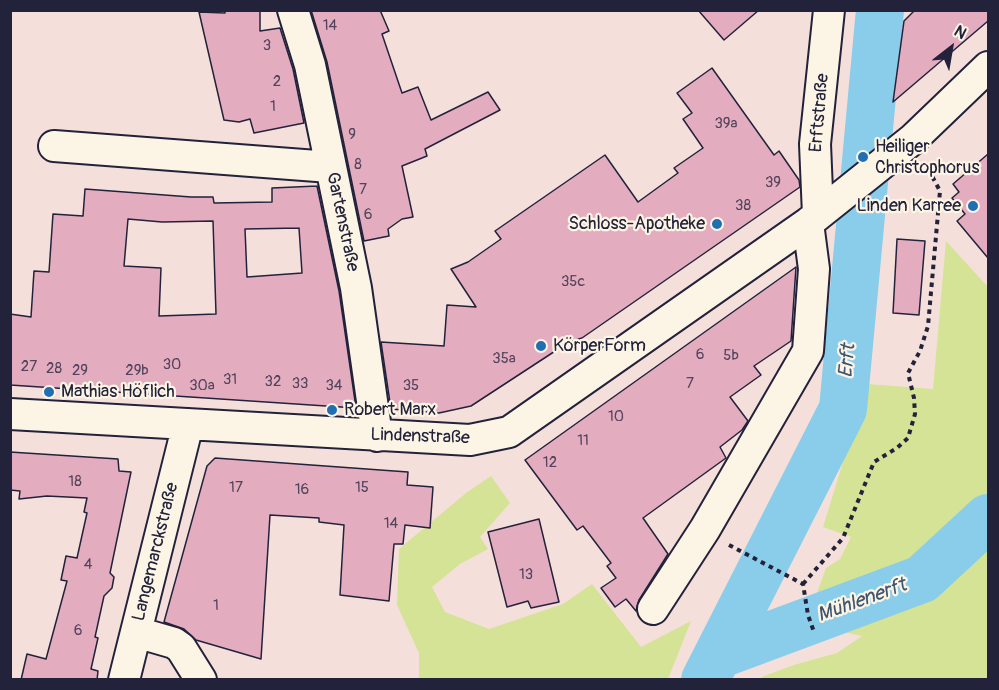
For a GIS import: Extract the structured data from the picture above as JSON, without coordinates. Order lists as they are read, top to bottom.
{
  "streets": {
    "street": [
      "Erftstraße",
      "Gartenstraße",
      "Lindenstraße",
      "Langemarckstraße"
    ]
  },
  "crossings": [
    ["Erftstraße", "Lindenstraße"],
    ["Gartenstraße", "Lindenstraße"],
    ["Lindenstraße", "Langemarckstraße"]
  ],
  "water": ["Erft", "Mühlenerft"],
  "places": [
    "Heiliger Christophorus",
    "Linden Karree",
    "Schloss-Apotheke",
    "KörperForm",
    "Mathias Höflich",
    "Robert Marx"
  ],
  "house_numbers": [
    "14",
    "3",
    "2",
    "1",
    "39a",
    "9",
    "8",
    "39",
    "7",
    "38",
    "6",
    "35c",
    "6",
    "5b",
    "35a",
    "30",
    "27",
    "28",
    "29",
    "29b",
    "31",
    "32",
    "33",
    "7",
    "30a",
    "34",
    "35",
    "10",
    "11",
    "12",
    "18",
    "17",
    "15",
    "16",
    "14",
    "4",
    "13",
    "1",
    "6"
  ],
  "north": "top right"
}
